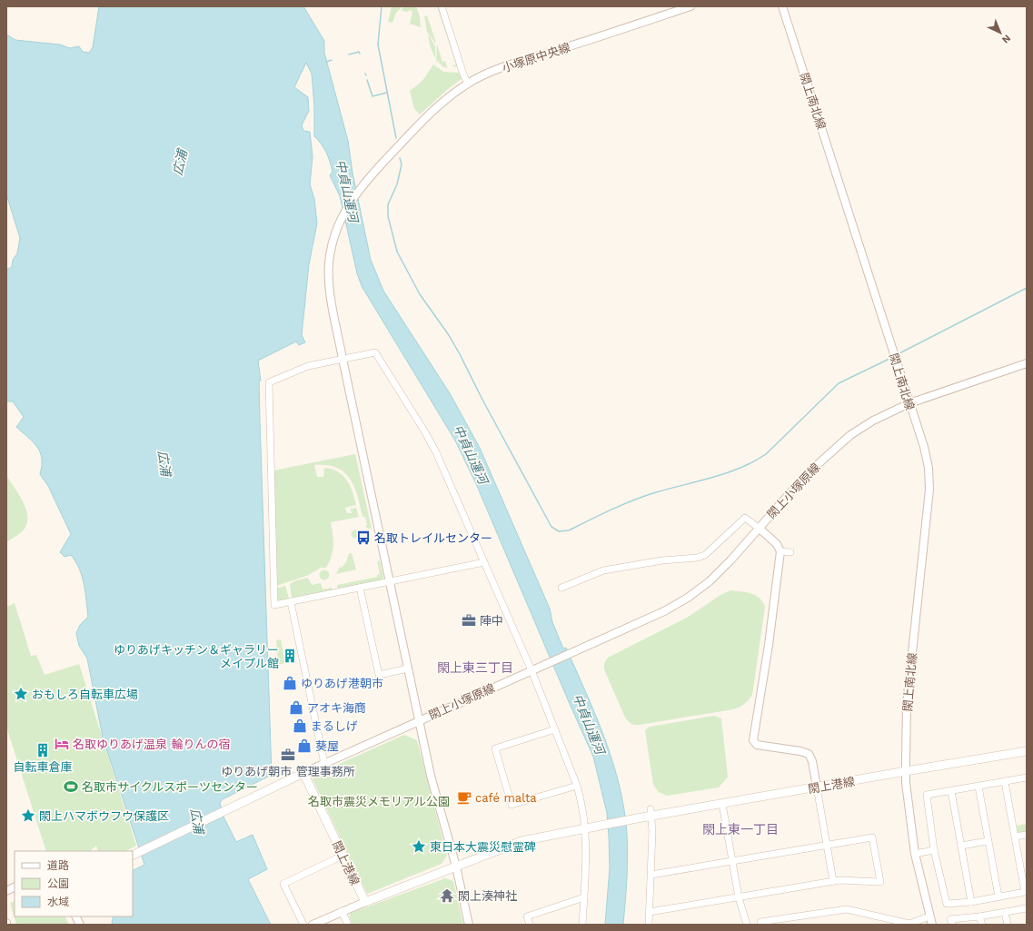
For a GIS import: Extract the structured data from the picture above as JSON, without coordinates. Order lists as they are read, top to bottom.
{
  "streets": {
    "main road": ["閖上港線"],
    "street": ["小塚原中央線", "閖上南北線", "閖上小塚原線"]
  },
  "crossings": [
    ["閖上南北線", "閖上小塚原線"],
    ["閖上南北線", "閖上港線"],
    ["閖上小塚原線", "閖上港線"]
  ],
  "districts": ["閖上東三丁目", "閖上東一丁目"],
  "water": ["広浦", "中貞山運河"],
  "parks": ["名取市震災メモリアル公園"],
  "places": {
    "bus stop": ["名取トレイルセンター"],
    "office": ["陣中", "ゆりあげ朝市 管理事務所"],
    "building": ["ゆりあげキッチン＆ギャラリー メイプル館", "自転車倉庫"],
    "shop": [
      "ゆりあげ港朝市",
      "アオキ海商",
      "まるしげ",
      "葵屋"
    ],
    "place": ["おもしろ自転車広場", "閖上ハマボウフウ保護区", "東日本大震災慰霊碑"],
    "hotel": ["名取ゆりあげ温泉 輪りんの宿"],
    "sports": ["名取市サイクルスポーツセンター"],
    "cafe": ["café malta"],
    "temple": ["閖上湊神社"]
  },
  "legend": ["道路", "公園", "水域"],
  "north": "bottom right"
}
